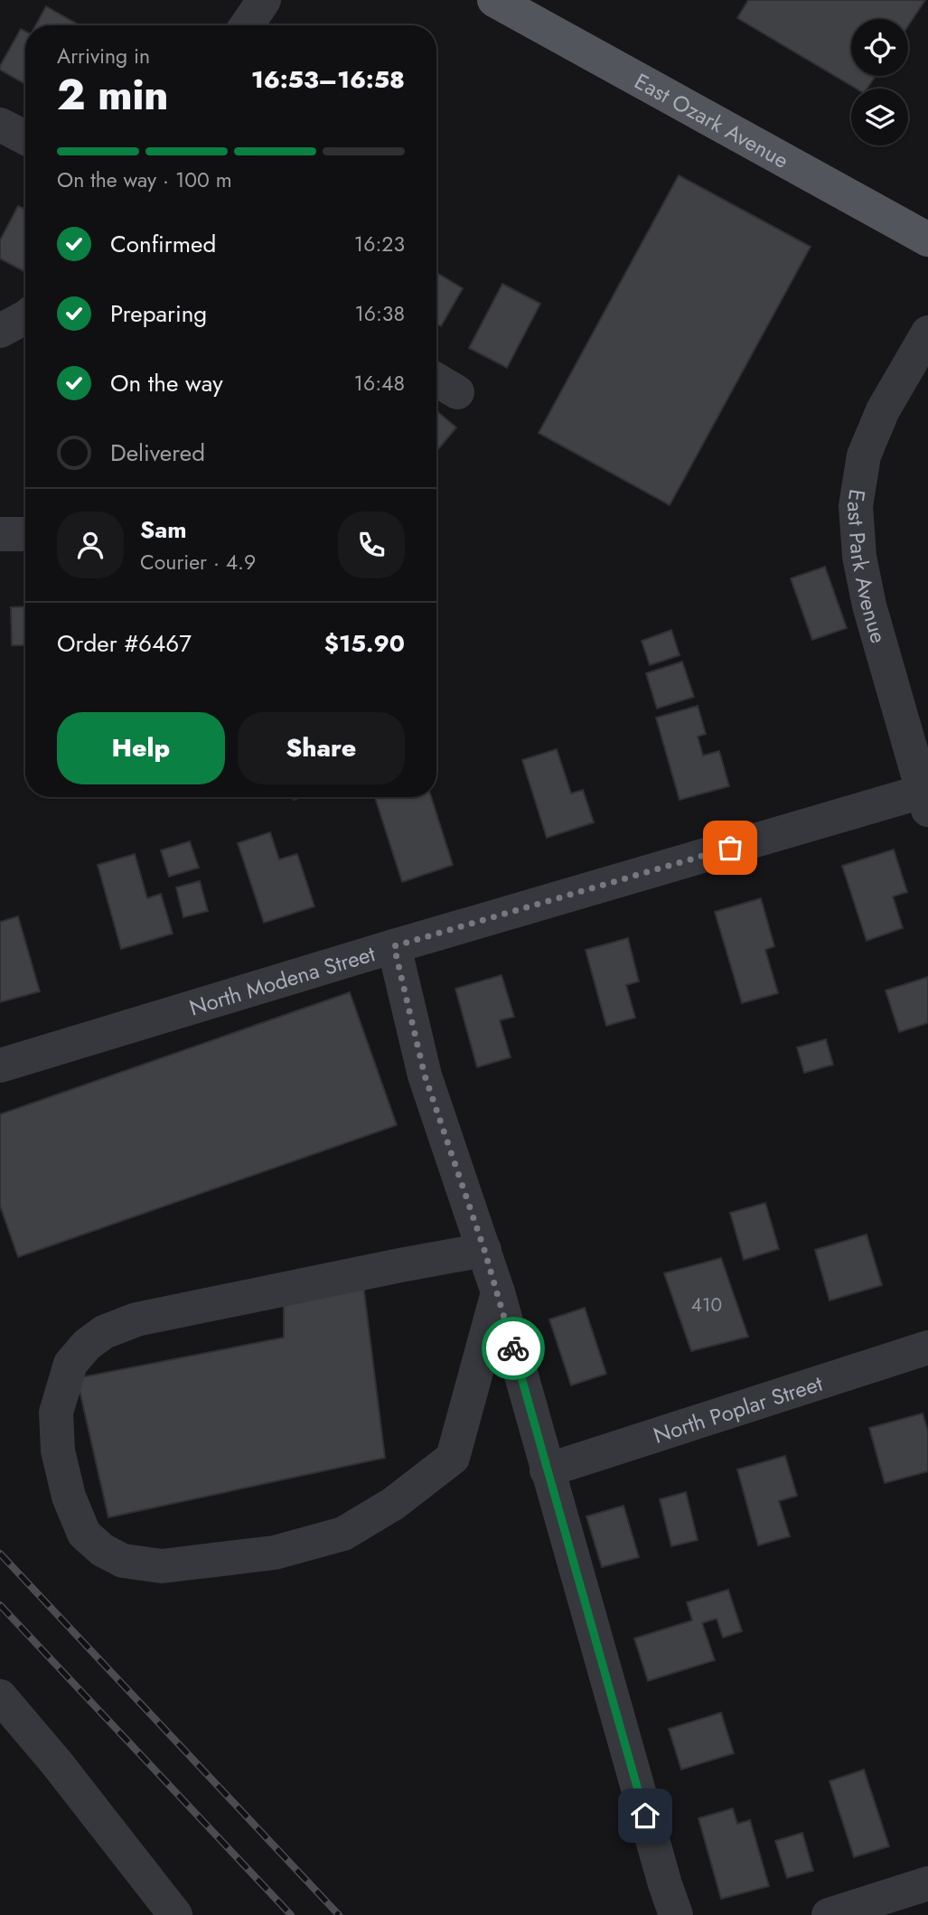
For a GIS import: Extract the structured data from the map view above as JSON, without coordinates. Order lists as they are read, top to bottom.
{
  "streets": {
    "main road": ["East Ozark Avenue"],
    "street": ["East Park Avenue", "North Modena Street", "North Poplar Street"]
  },
  "crossings": [
    ["East Park Avenue", "North Modena Street"]
  ],
  "house_numbers": ["410"],
  "page": {
    "heading": ["2 min", "Arriving in", "16:53–16:58"],
    "panel": [
      "Sam",
      "Courier · 4.9",
      "Order #6467",
      "$15.90"
    ],
    "bar": "On the way · 100 m",
    "list": [
      ["Confirmed", "16:23"],
      ["Preparing", "16:38"],
      ["On the way", "16:48"],
      "Delivered"
    ],
    "buttons": ["Help", "Share"]
  }
}
